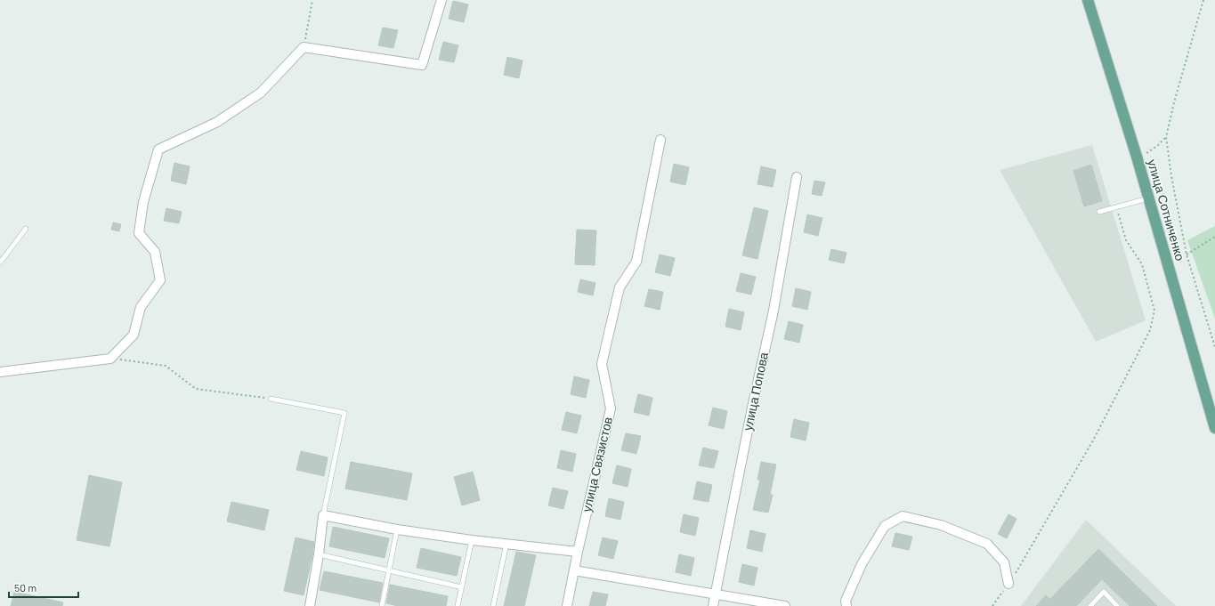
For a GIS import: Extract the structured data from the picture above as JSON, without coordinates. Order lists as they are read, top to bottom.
{
  "streets": {
    "main road": ["улица Сотниченко"],
    "street": ["улица Попова", "улица Связистов"]
  },
  "scale_bar": "50 m"
}
